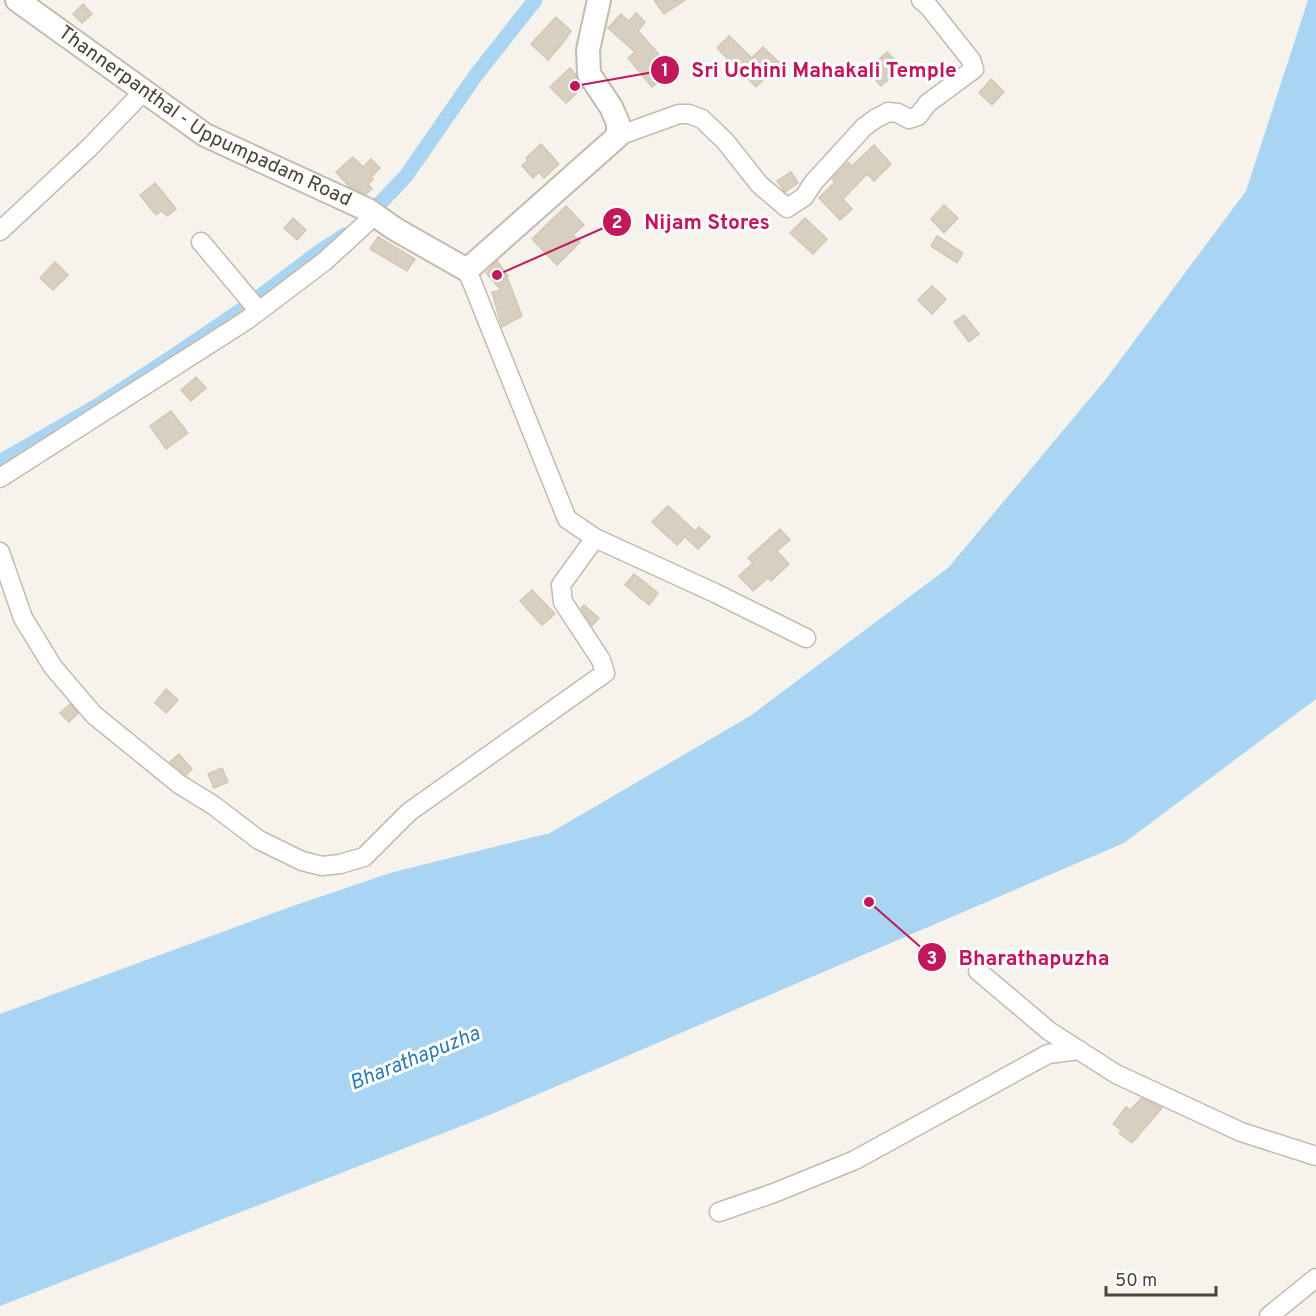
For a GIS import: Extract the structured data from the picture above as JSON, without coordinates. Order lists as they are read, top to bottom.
{
  "streets": {
    "street": ["Thannerpanthal - Uppumpadam Road"]
  },
  "water": ["Bharathapuzha"],
  "places": ["Sri Uchini Mahakali Temple", "Nijam Stores", "Bharathapuzha"],
  "scale_bar": "50 m"
}
